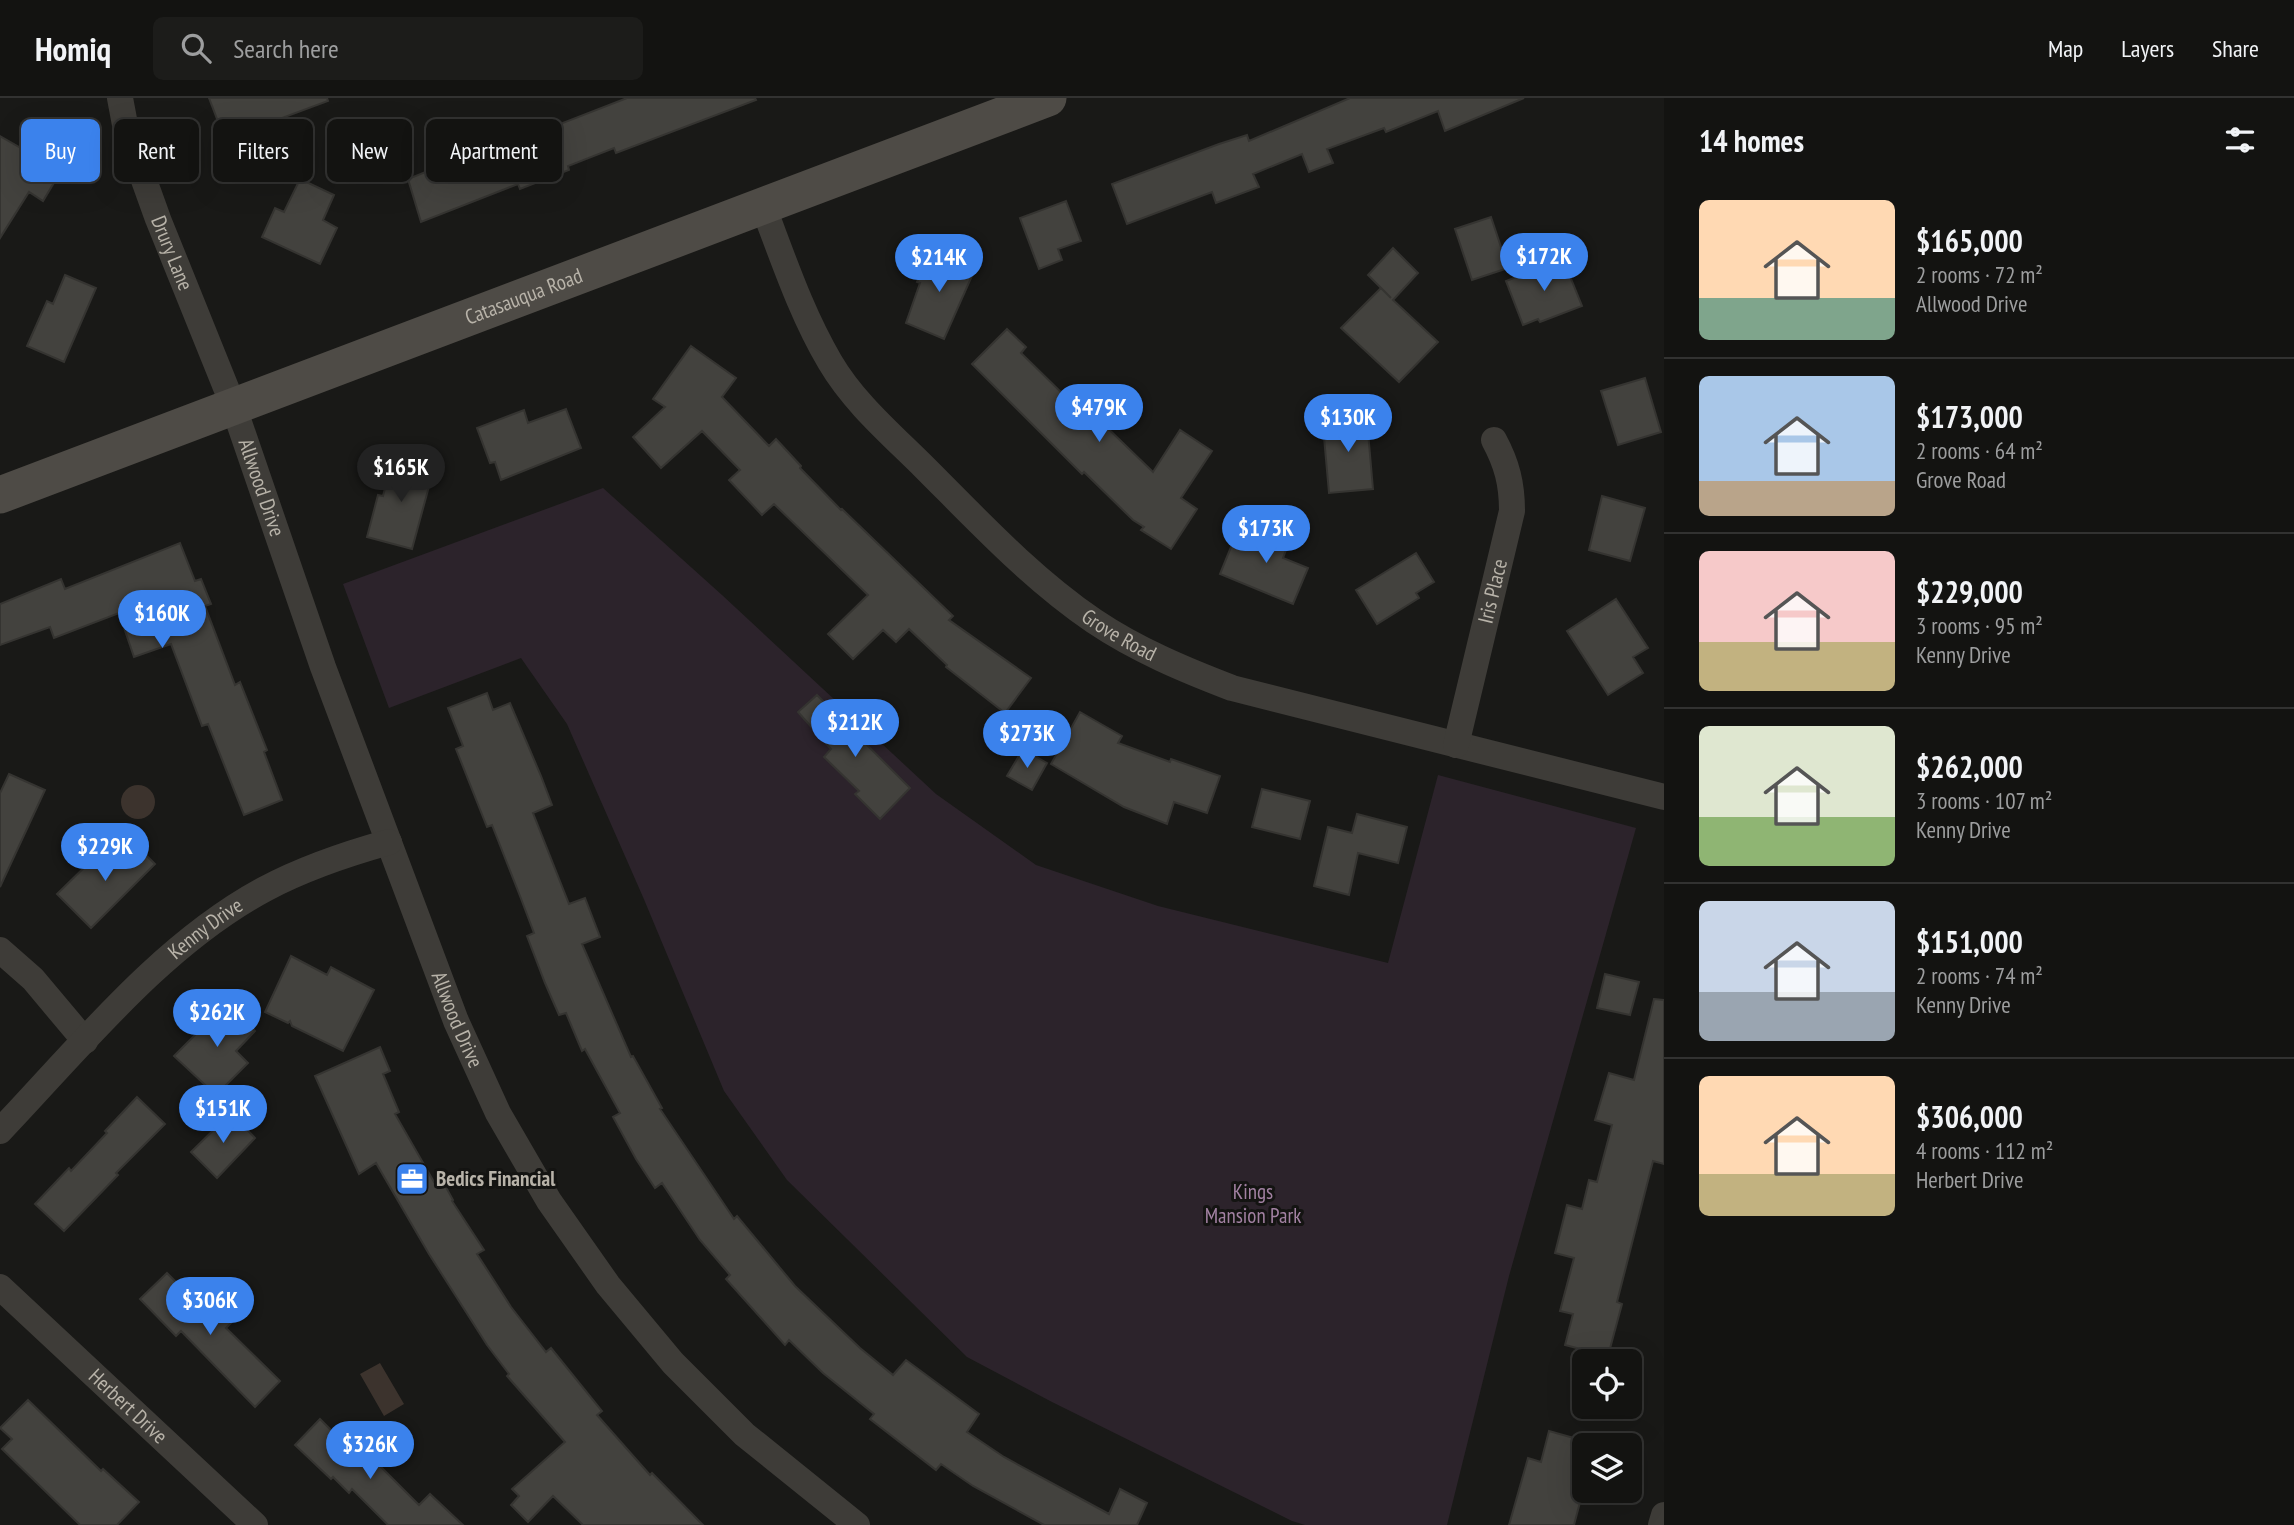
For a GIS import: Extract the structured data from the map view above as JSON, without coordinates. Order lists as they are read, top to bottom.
{
  "streets": {
    "street": [
      "Drury Lane",
      "Catasauqua Road",
      "Allwood Drive",
      "Iris Place",
      "Grove Road",
      "Kenny Drive",
      "Herbert Drive"
    ]
  },
  "crossings": [
    ["Drury Lane", "Catasauqua Road"],
    ["Drury Lane", "Allwood Drive"],
    ["Catasauqua Road", "Allwood Drive"],
    ["Catasauqua Road", "Grove Road"],
    ["Allwood Drive", "Kenny Drive"],
    ["Iris Place", "Grove Road"]
  ],
  "parks": ["Kings Mansion Park"],
  "places": {
    "office": ["Bedics Financial"]
  },
  "page": {
    "header": "Homiq",
    "search": "Search here",
    "nav": ["Map", "Layers", "Share"],
    "heading": "14 homes",
    "chip": [
      "Buy",
      "Rent",
      "Filters",
      "New",
      "Apartment"
    ],
    "list": [
      {
        "name": "$165,000",
        "note": "2 rooms · 72 m² · Allwood Drive"
      },
      {
        "name": "$173,000",
        "note": "2 rooms · 64 m² · Grove Road"
      },
      {
        "name": "$229,000",
        "note": "3 rooms · 95 m² · Kenny Drive"
      },
      {
        "name": "$262,000",
        "note": "3 rooms · 107 m² · Kenny Drive"
      },
      {
        "name": "$151,000",
        "note": "2 rooms · 74 m² · Kenny Drive"
      },
      {
        "name": "$306,000",
        "note": "4 rooms · 112 m² · Herbert Drive"
      }
    ],
    "price": [
      "$172K",
      "$214K",
      "$479K",
      "$130K",
      "$165K",
      "$173K",
      "$160K",
      "$212K",
      "$273K",
      "$229K",
      "$262K",
      "$151K",
      "$306K",
      "$326K"
    ]
  }
}
